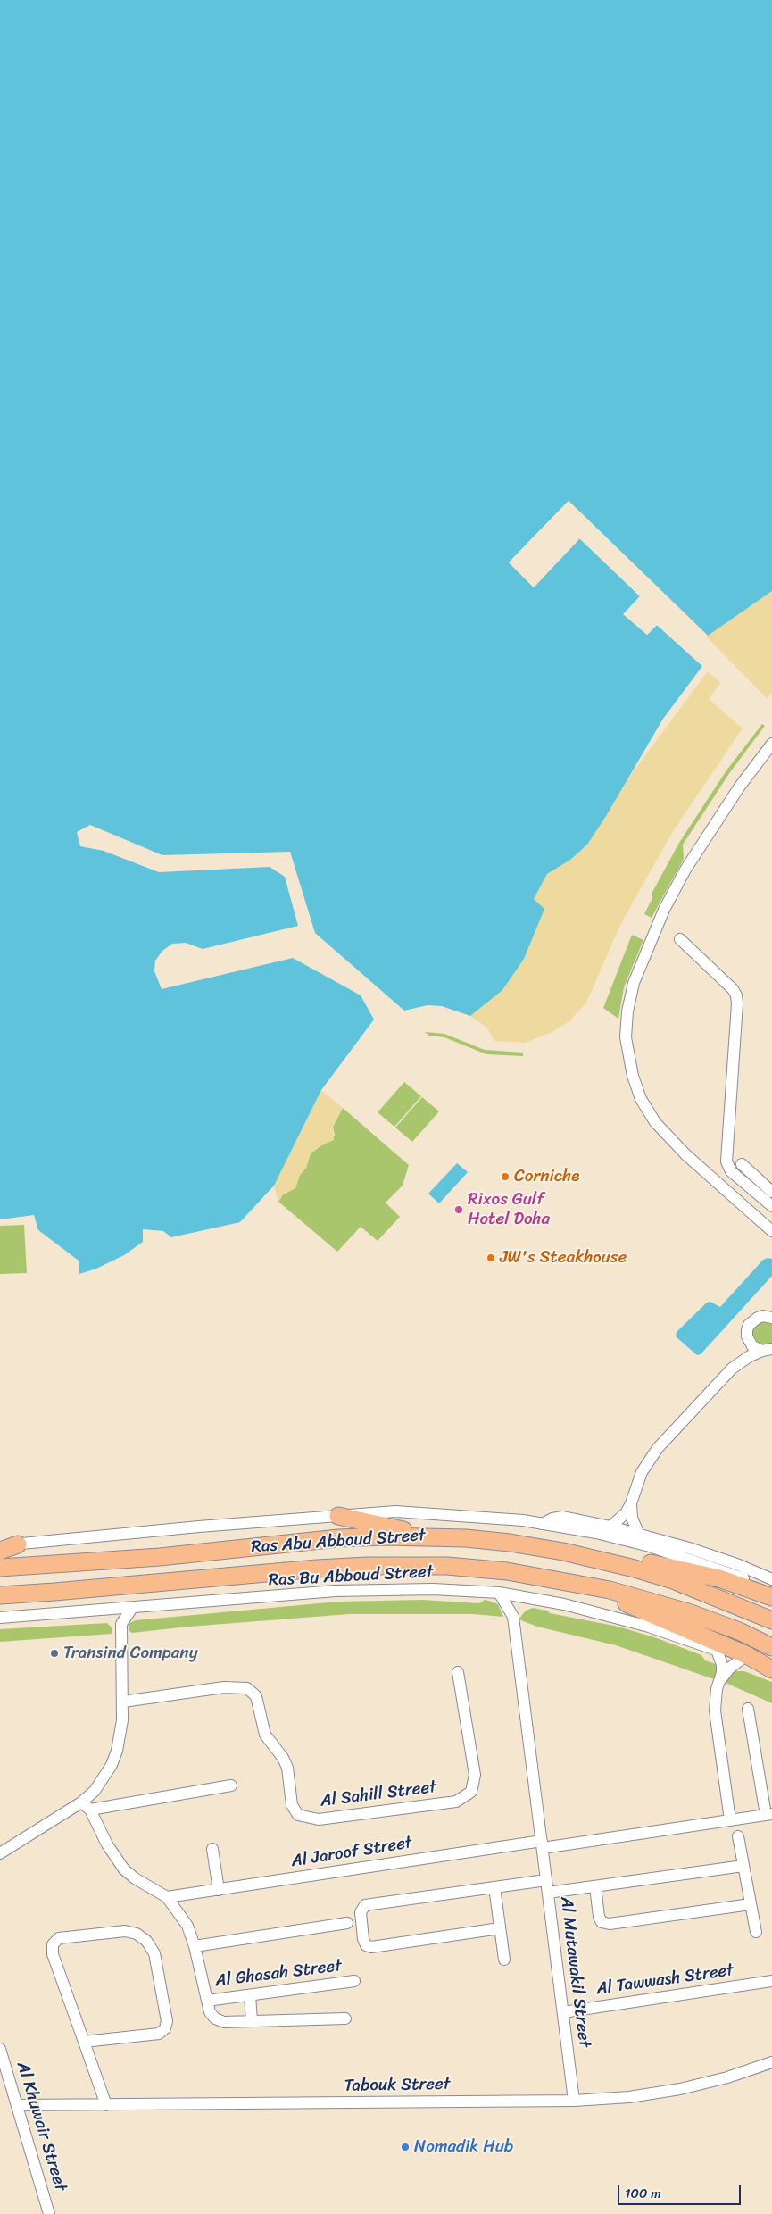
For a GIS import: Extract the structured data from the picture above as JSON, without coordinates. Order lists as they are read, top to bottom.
{
  "streets": {
    "highway": ["Ras Abu Abboud Street"],
    "street": [
      "Ras Bu Abboud Street",
      "Al Sahill Street",
      "Al Jaroof Street",
      "Al Mutawakil Street",
      "Al Ghasah Street",
      "Al Tawwash Street",
      "Tabouk Street",
      "Al Khuwair Street"
    ]
  },
  "crossings": [
    ["Ras Bu Abboud Street", "Al Mutawakil Street"],
    ["Al Jaroof Street", "Al Mutawakil Street"],
    ["Al Jaroof Street", "Al Ghasah Street"],
    ["Al Mutawakil Street", "Al Tawwash Street"],
    ["Al Mutawakil Street", "Tabouk Street"],
    ["Tabouk Street", "Al Khuwair Street"]
  ],
  "places": [
    "Corniche",
    "Rixos Gulf Hotel Doha",
    "JW's Steakhouse",
    "Transind Company",
    "Nomadik Hub"
  ],
  "scale_bar": "100 m"
}
